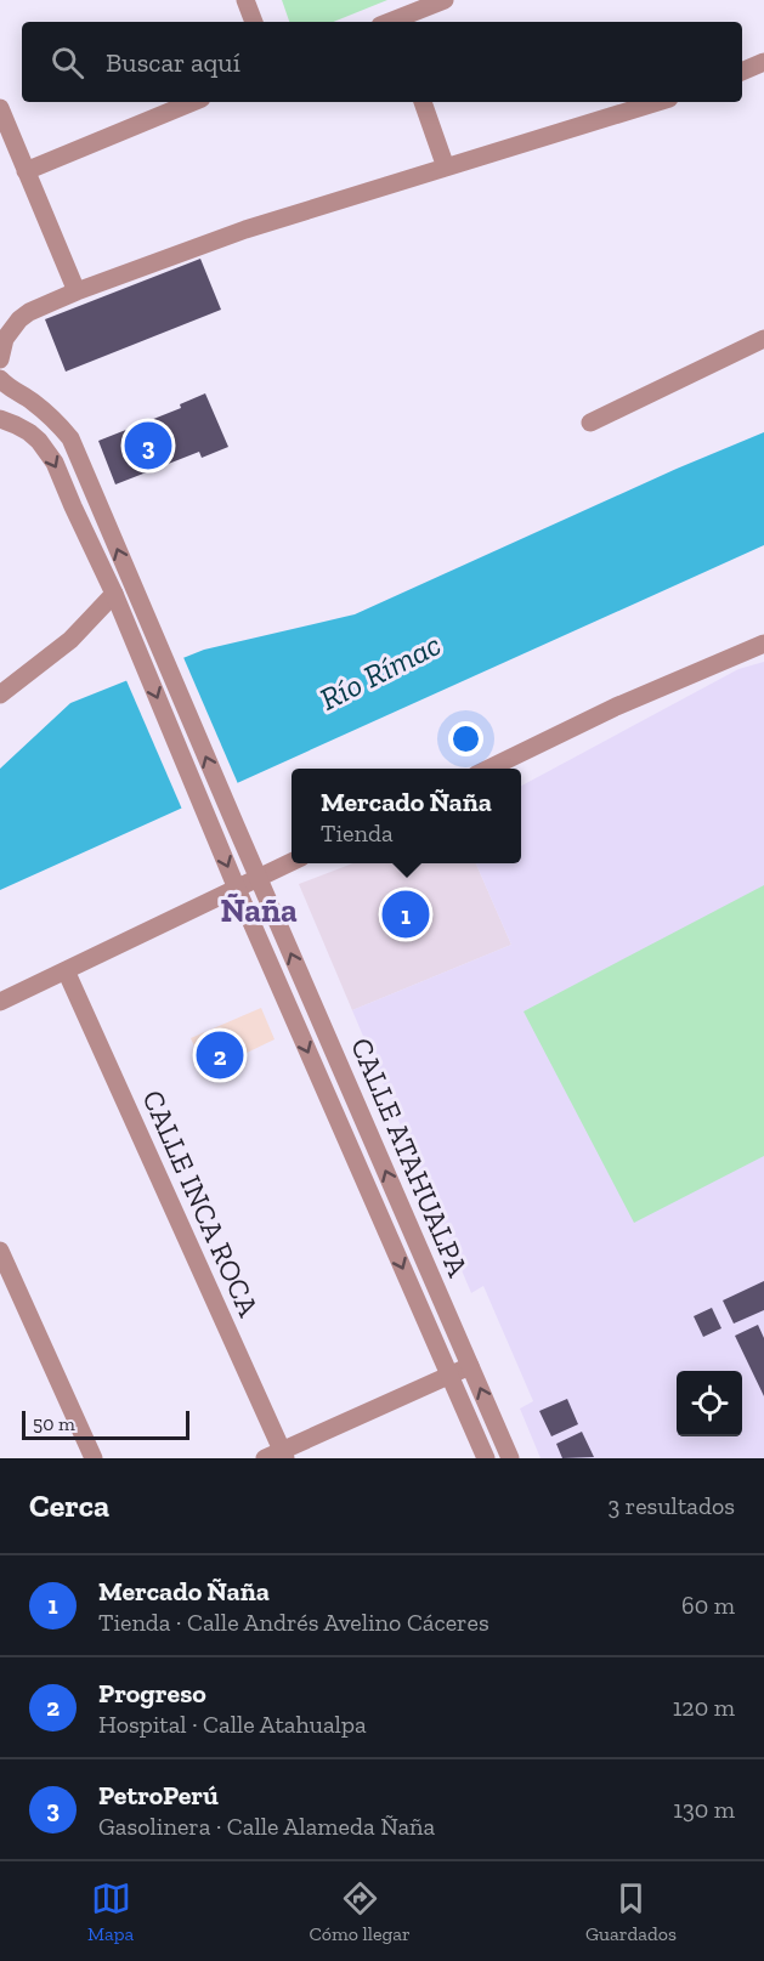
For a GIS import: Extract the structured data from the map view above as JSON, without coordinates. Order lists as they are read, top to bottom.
{
  "streets": {
    "street": ["CALLE ATAHUALPA", "CALLE INCA ROCA"]
  },
  "districts": ["Ñaña"],
  "water": ["Río Rímac"],
  "scale_bar": "50 m",
  "page": {
    "search": "Buscar aquí",
    "pins": ["3", "1", "2"],
    "popup": ["Mercado Ñaña", "Tienda"],
    "scale": "50 m",
    "heading": ["Cerca", "3 resultados"],
    "list": [
      {
        "mark": "1",
        "name": "Mercado Ñaña",
        "note": "Tienda · Calle Andrés Avelino Cáceres",
        "value": "60 m"
      },
      {
        "mark": "2",
        "name": "Progreso",
        "note": "Hospital · Calle Atahualpa",
        "value": "120 m"
      },
      {
        "mark": "3",
        "name": "PetroPerú",
        "note": "Gasolinera · Calle Alameda Ñaña",
        "value": "130 m"
      }
    ],
    "nav": ["Mapa", "Cómo llegar", "Guardados"]
  }
}
